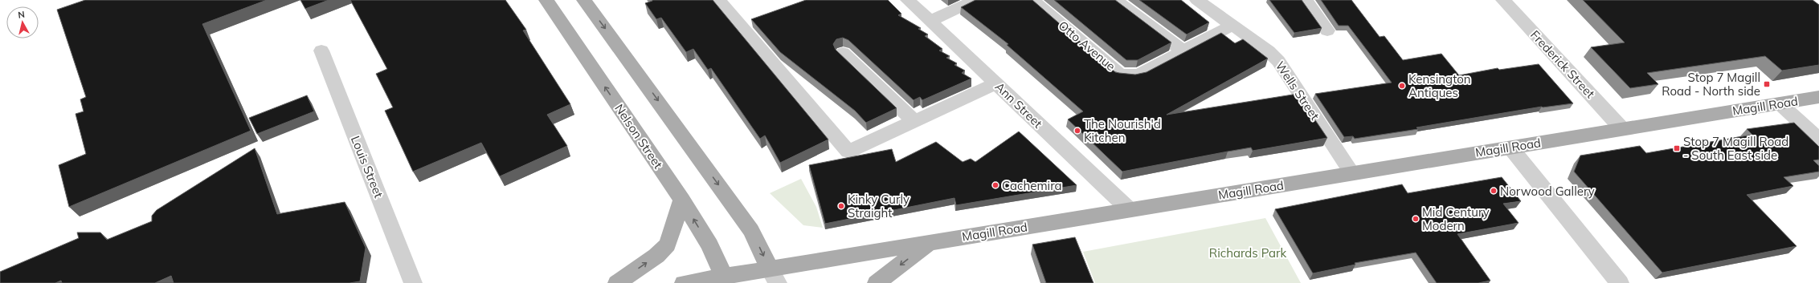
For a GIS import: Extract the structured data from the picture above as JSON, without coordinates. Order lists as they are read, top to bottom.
{
  "streets": {
    "main road": ["Magill Road", "Nelson Street"],
    "street": [
      "Otto Avenue",
      "Frederick Street",
      "Wells Street",
      "Ann Street",
      "Louis Street"
    ]
  },
  "crossings": [
    ["Otto Avenue", "Wells Street"],
    ["Frederick Street", "Magill Road"],
    ["Wells Street", "Magill Road"],
    ["Ann Street", "Magill Road"],
    ["Magill Road", "Nelson Street"]
  ],
  "parks": ["Richards Park"],
  "places": {
    "transit": ["Stop 7 Magill Road - North side", "Stop 7 Magill Road - South East side"],
    "other": [
      "Kensington Antiques",
      "The Nourish'd Kitchen",
      "Cachemira",
      "Norwood Gallery",
      "Kinky Curly Straight",
      "Mid Century Modern"
    ]
  },
  "north": "top"
}
